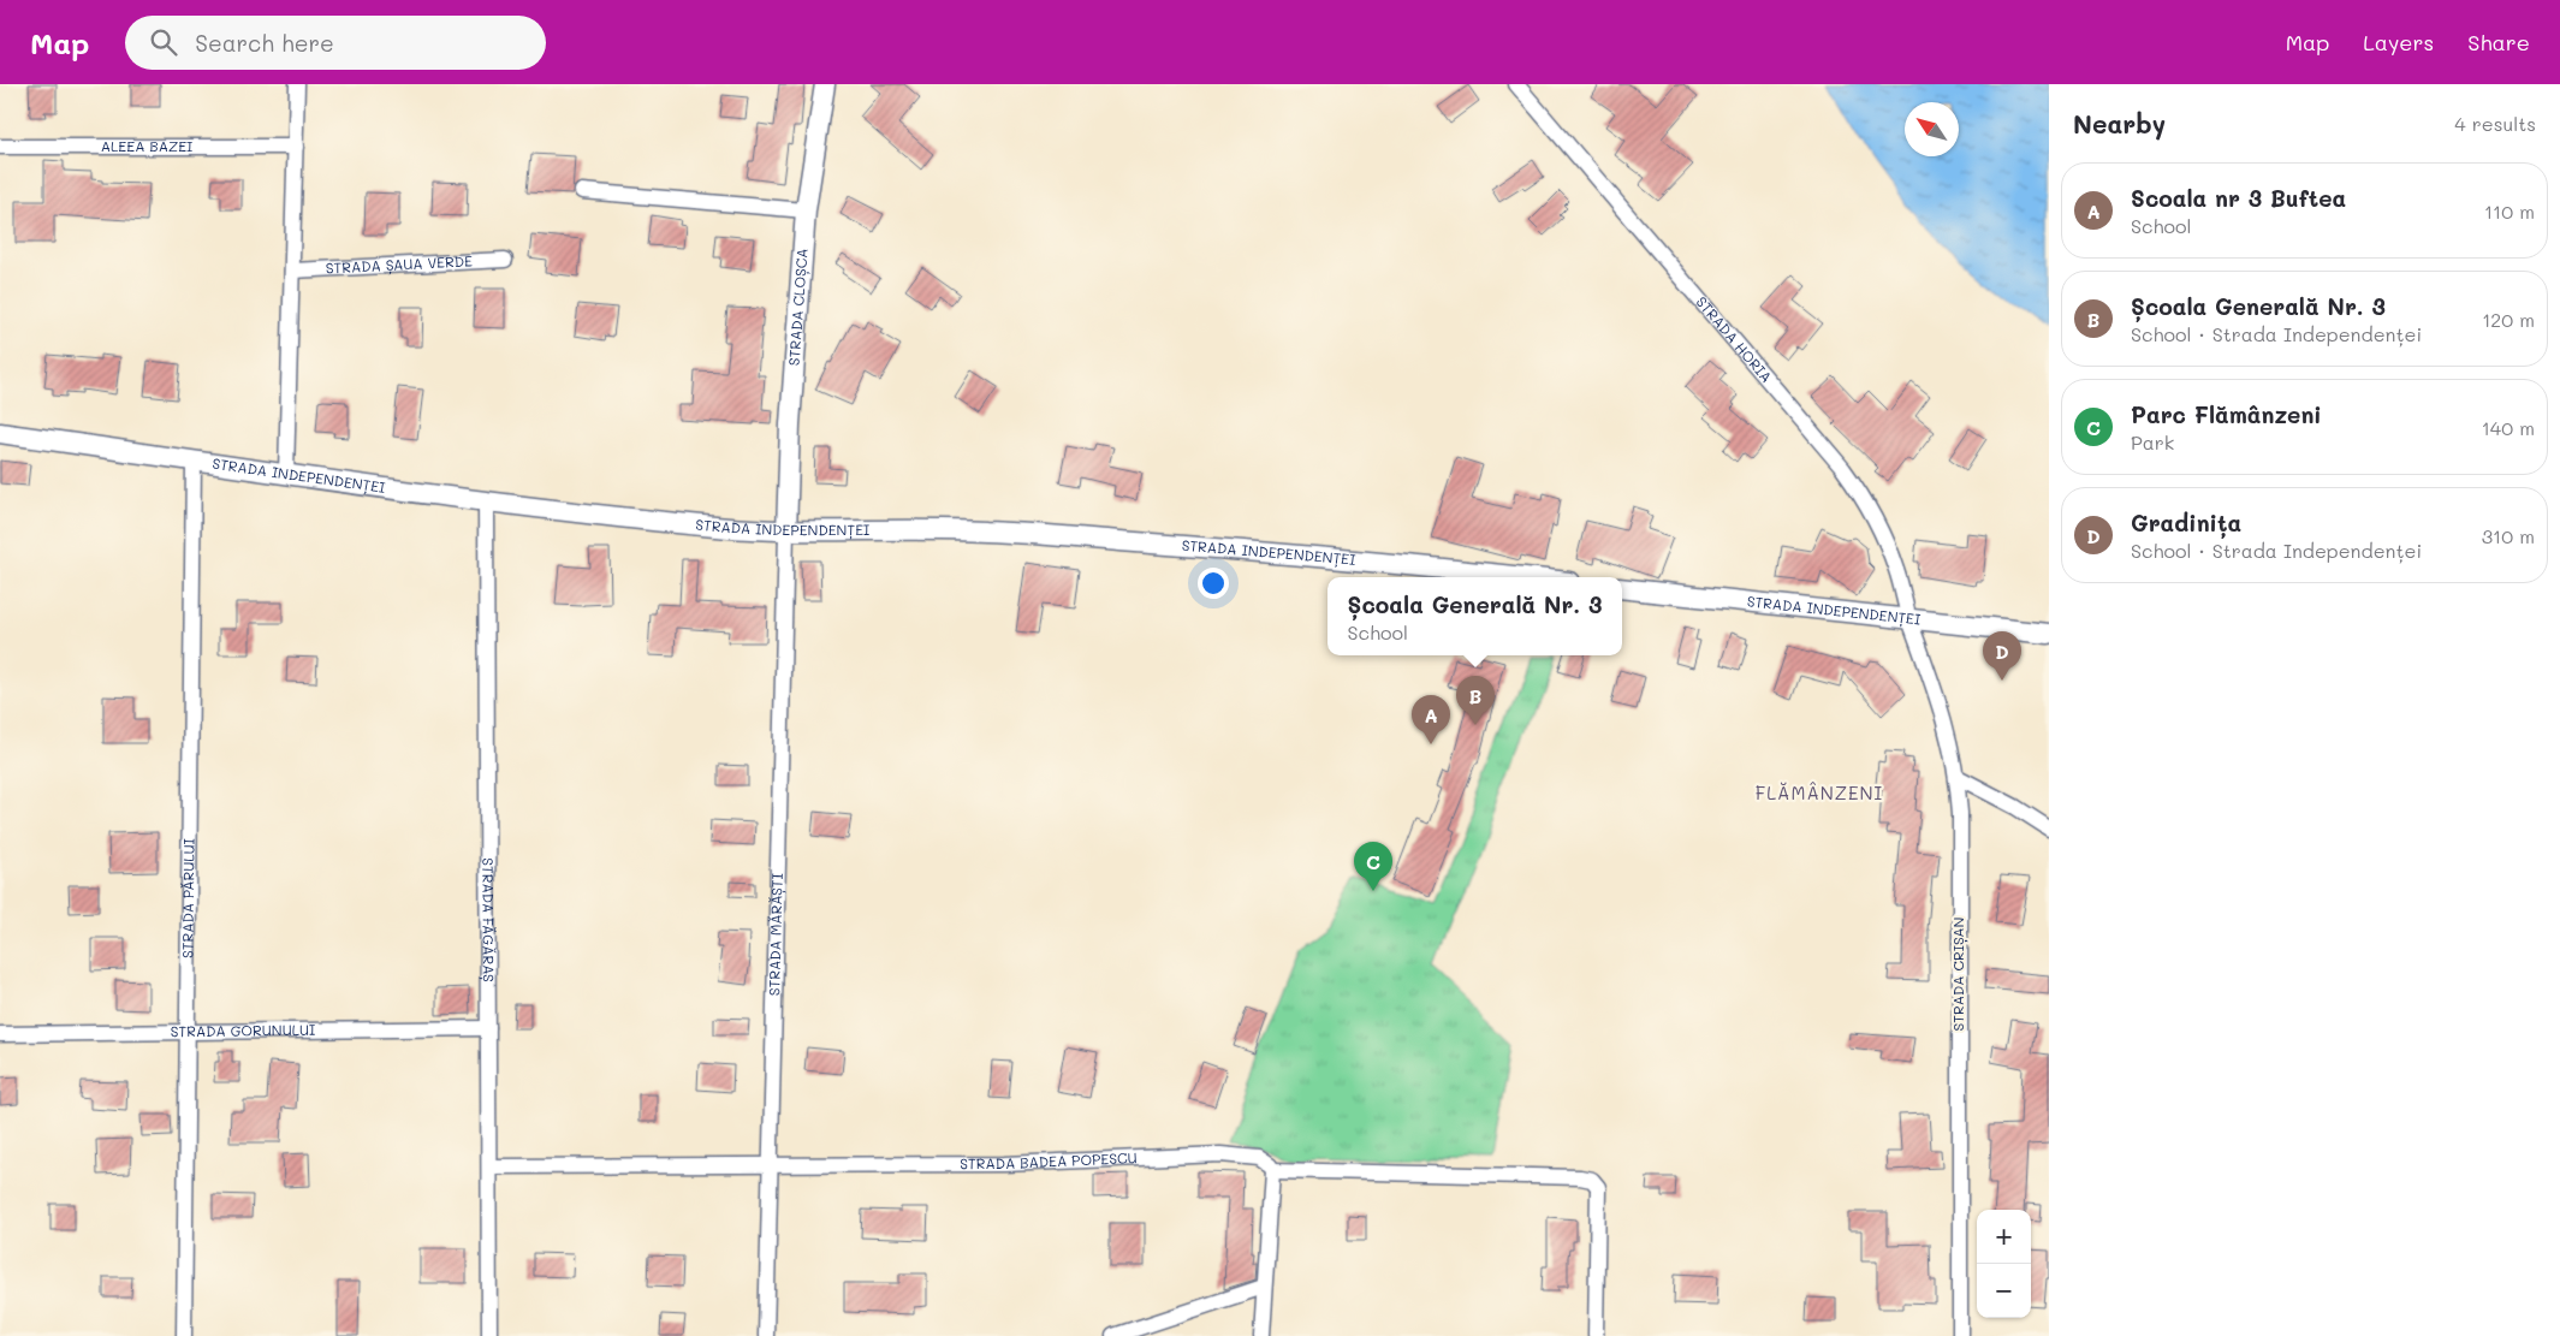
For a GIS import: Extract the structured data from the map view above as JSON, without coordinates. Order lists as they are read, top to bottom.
{
  "streets": {
    "street": [
      "ALEEA BAZEI",
      "STRADA ȘAUA VERDE",
      "STRADA CLOȘCA",
      "STRADA HORIA",
      "STRADA INDEPENDENȚEI",
      "STRADA PĂRULUI",
      "STRADA FĂGĂRAȘ",
      "STRADA MĂRĂȘTI",
      "STRADA CRIȘAN",
      "STRADA GORUNULUI",
      "STRADA BADEA POPESCU"
    ]
  },
  "crossings": [
    ["STRADA CLOȘCA", "STRADA INDEPENDENȚEI"],
    ["STRADA CLOȘCA", "STRADA MĂRĂȘTI"],
    ["STRADA HORIA", "STRADA INDEPENDENȚEI"],
    ["STRADA HORIA", "STRADA CRIȘAN"],
    ["STRADA INDEPENDENȚEI", "STRADA PĂRULUI"],
    ["STRADA INDEPENDENȚEI", "STRADA FĂGĂRAȘ"],
    ["STRADA INDEPENDENȚEI", "STRADA MĂRĂȘTI"],
    ["STRADA INDEPENDENȚEI", "STRADA CRIȘAN"],
    ["STRADA PĂRULUI", "STRADA GORUNULUI"],
    ["STRADA FĂGĂRAȘ", "STRADA GORUNULUI"],
    ["STRADA FĂGĂRAȘ", "STRADA BADEA POPESCU"],
    ["STRADA MĂRĂȘTI", "STRADA BADEA POPESCU"]
  ],
  "districts": ["FLĂMÂNZENI"],
  "north": "top left",
  "page": {
    "header": "Map",
    "search": "Search here",
    "nav": ["Map", "Layers", "Share"],
    "heading": ["Nearby", "4 results"],
    "list": [
      {
        "mark": "A",
        "name": "Scoala nr 3 Buftea",
        "note": "School",
        "value": "110 m"
      },
      {
        "mark": "B",
        "name": "Școala Generală Nr. 3",
        "note": "School · Strada Independenței",
        "value": "120 m"
      },
      {
        "mark": "C",
        "name": "Parc Flămânzeni",
        "note": "Park",
        "value": "140 m"
      },
      {
        "mark": "D",
        "name": "Gradinița",
        "note": "School · Strada Independenței",
        "value": "310 m"
      }
    ],
    "popup": ["Școala Generală Nr. 3", "School"],
    "pins": [
      "D",
      "B",
      "A",
      "C"
    ],
    "map_buttons": ["+", "−"]
  }
}
